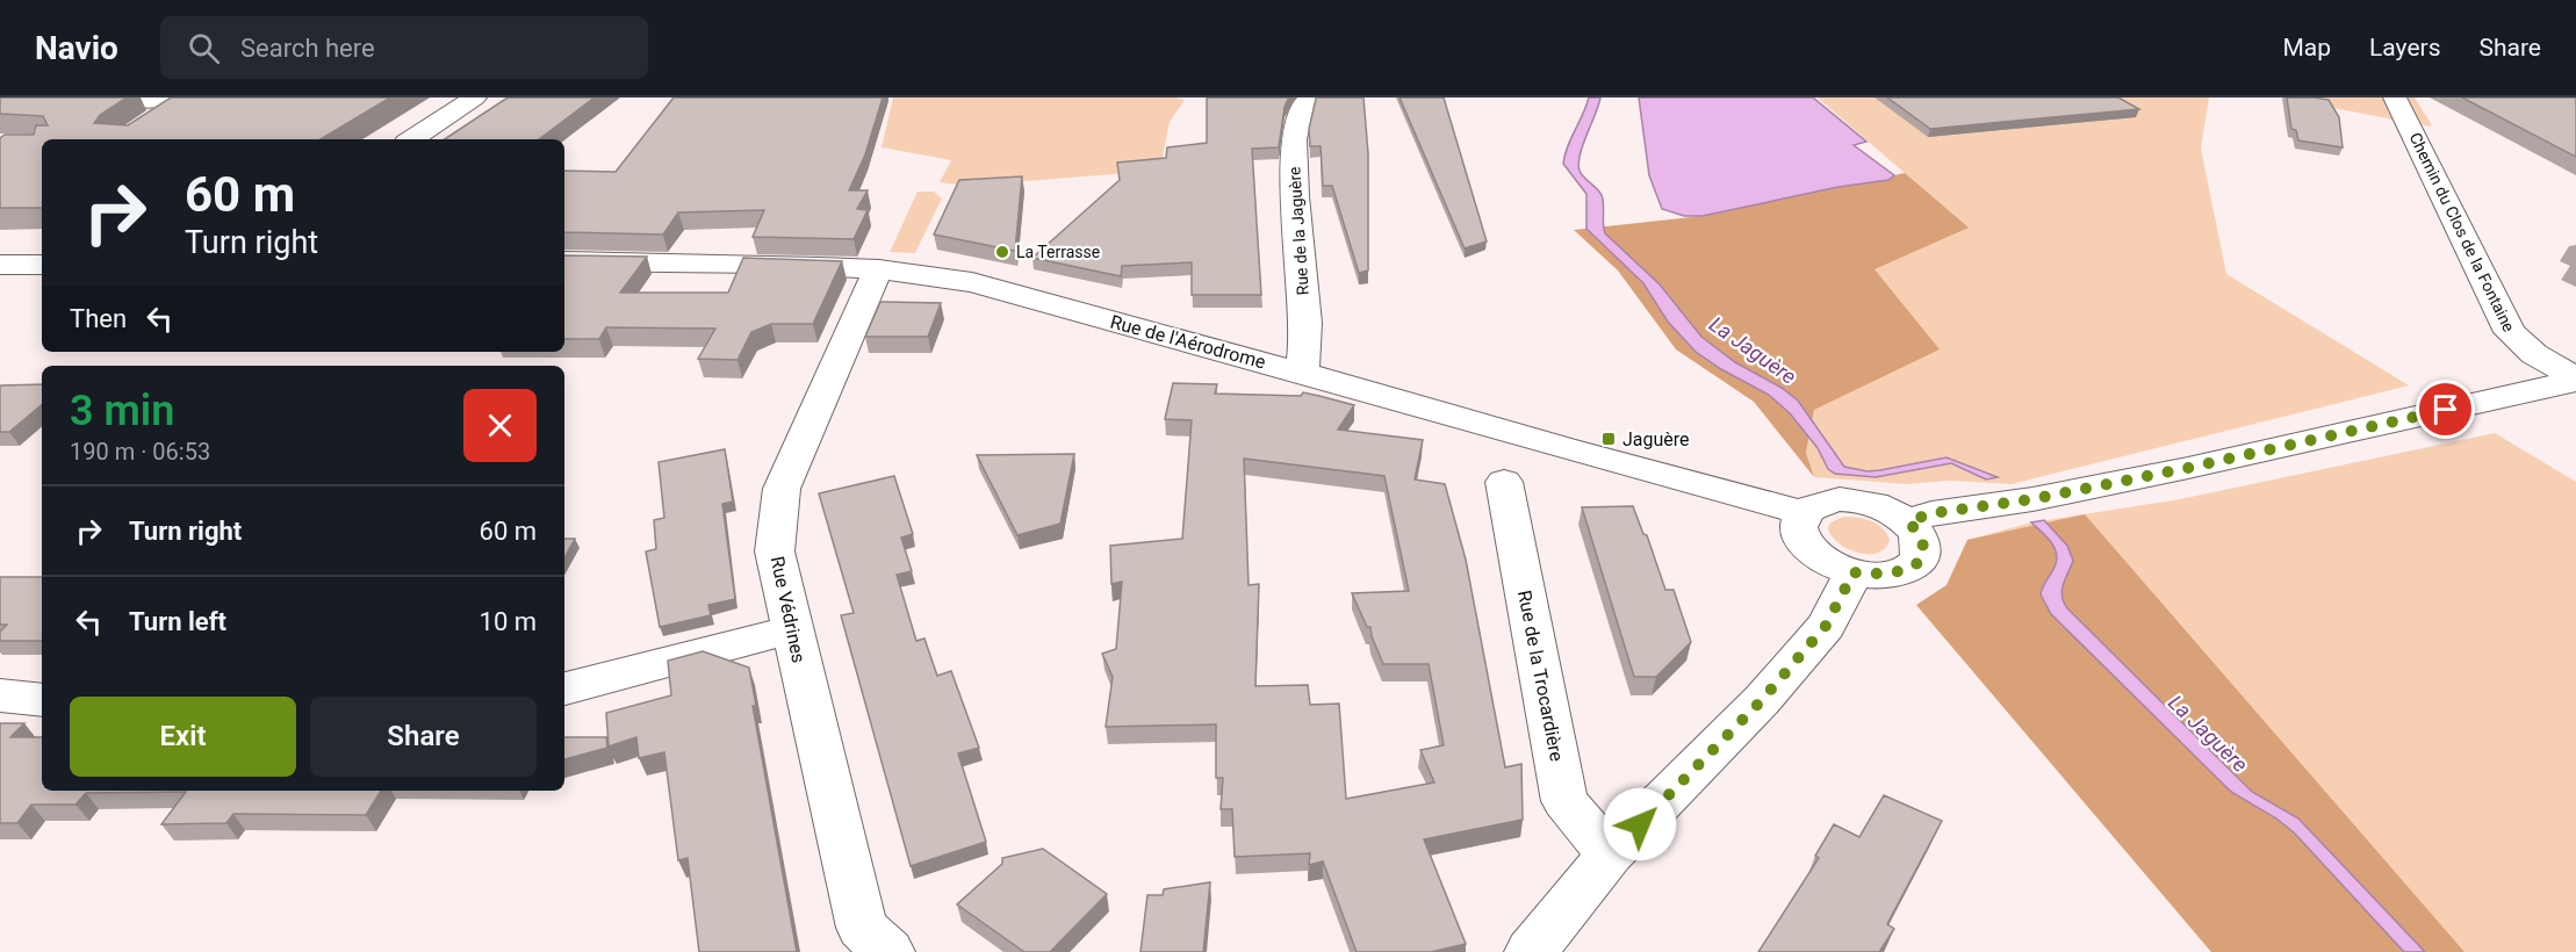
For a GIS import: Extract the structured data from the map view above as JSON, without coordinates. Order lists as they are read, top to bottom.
{
  "streets": {
    "street": [
      "Rue de la Jaguère",
      "Chemin du Clos de la Fontaine",
      "Rue de l'Aérodrome",
      "Rue Védrines",
      "Rue de la Trocardière"
    ]
  },
  "crossings": [
    ["Rue de la Jaguère", "Rue de l'Aérodrome"],
    ["Rue de l'Aérodrome", "Rue Védrines"]
  ],
  "water": ["La Jaguère"],
  "places": {
    "other": ["La Terrasse"],
    "transit": ["Jaguère"]
  },
  "page": {
    "header": "Navio",
    "search": "Search here",
    "nav": ["Map", "Layers", "Share"],
    "turn": ["60 m", "Turn right"],
    "then": "Then",
    "heading": ["3 min", "190 m · 06:53"],
    "list": [
      {
        "name": "Turn right",
        "value": "60 m"
      },
      {
        "name": "Turn left",
        "value": "10 m"
      }
    ],
    "buttons": ["Exit", "Share"]
  }
}
